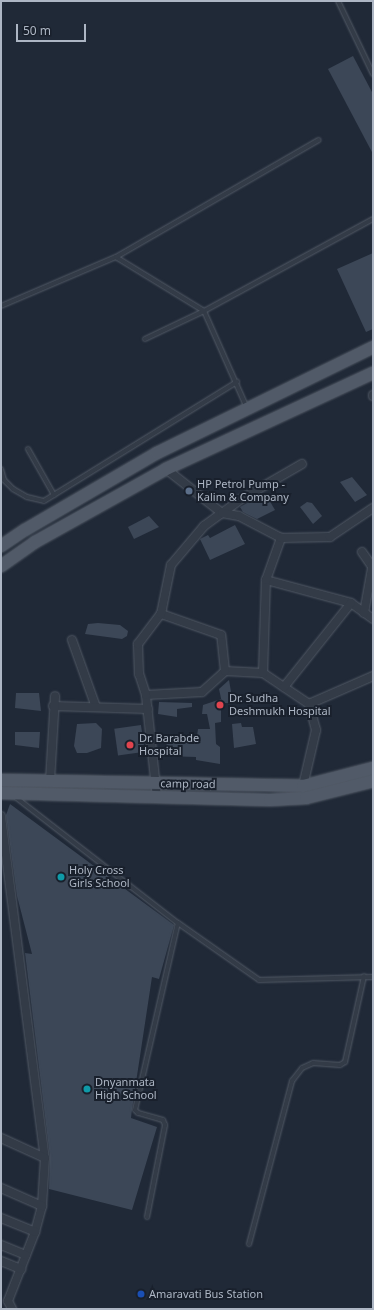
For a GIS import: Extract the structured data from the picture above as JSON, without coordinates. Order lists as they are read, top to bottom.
{
  "streets": {
    "main road": ["camp road"]
  },
  "places": [
    "HP Petrol Pump - Kalim & Company",
    "Dr. Sudha Deshmukh Hospital",
    "Dr. Barabde Hospital",
    "Holy Cross Girls School",
    "Dnyanmata High School",
    "Amaravati Bus Station"
  ],
  "scale_bar": "50 m"
}
